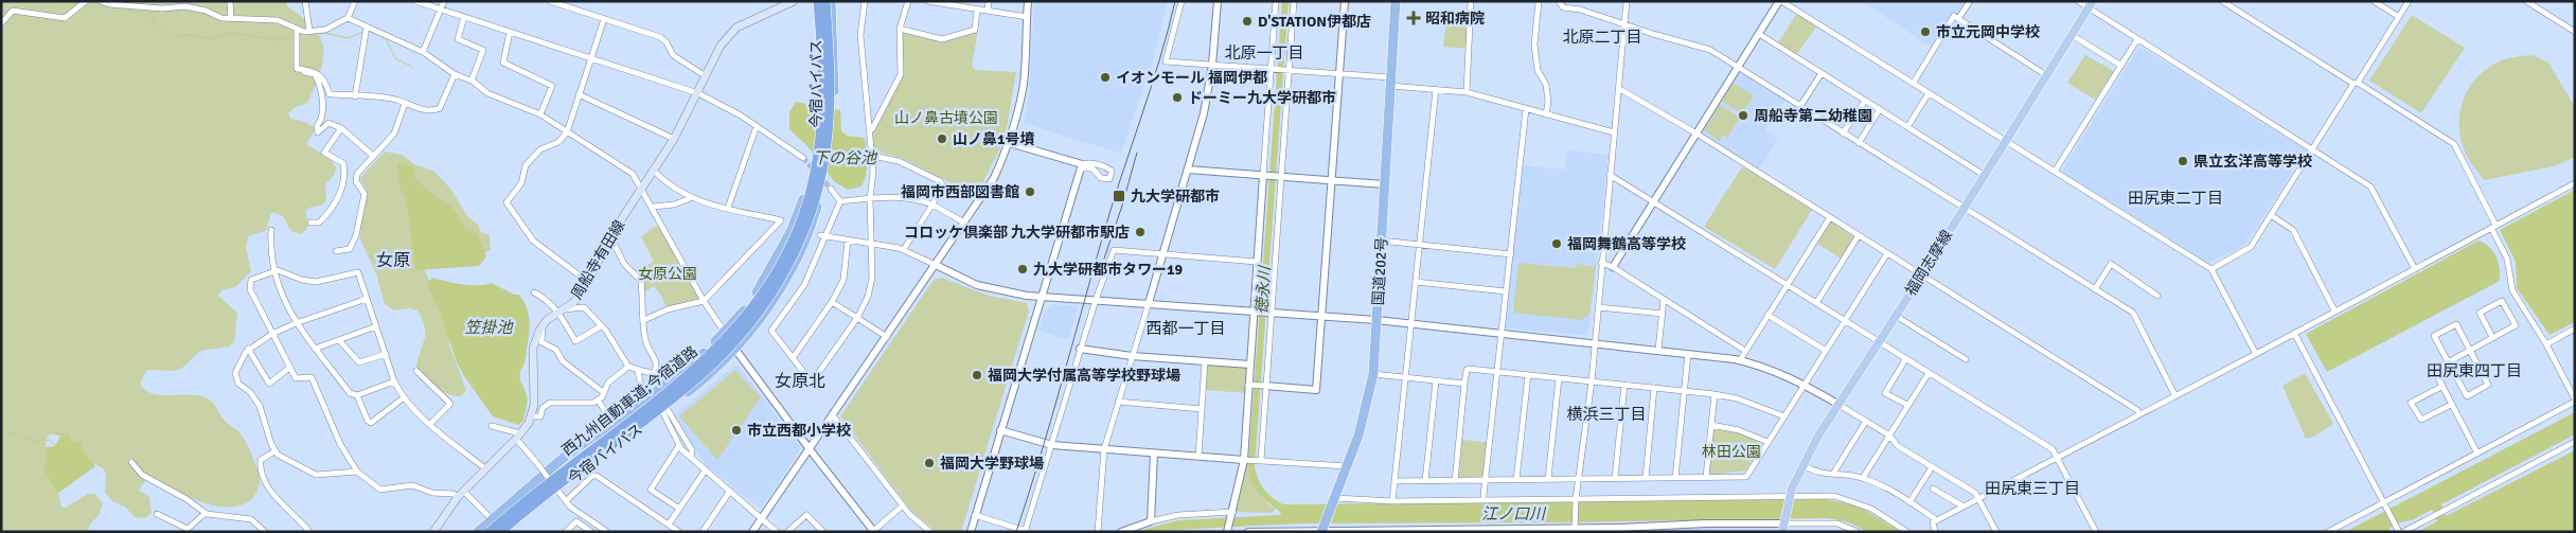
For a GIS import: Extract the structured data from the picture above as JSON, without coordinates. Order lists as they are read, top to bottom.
{
  "streets": {
    "highway": ["今宿バイパス", "国道202号", "西九州自動車道;今宿道路"],
    "main road": ["周船寺有田線", "福岡志摩線"]
  },
  "crossings": [
    ["今宿バイパス", "西九州自動車道;今宿道路"]
  ],
  "districts": [
    "北原二丁目",
    "北原一丁目",
    "田尻東二丁目",
    "女原",
    "西都一丁目",
    "田尻東四丁目",
    "女原北",
    "横浜三丁目",
    "田尻東三丁目"
  ],
  "water": [
    "下の谷池",
    "徳永川",
    "笠掛池",
    "江ノ口川"
  ],
  "parks": ["山ノ鼻古墳公園", "女原公園", "林田公園"],
  "places": {
    "health": ["昭和病院"],
    "other": [
      "D'STATION伊都店",
      "市立元岡中学校",
      "イオンモール 福岡伊都",
      "ドーミー九大学研都市",
      "周船寺第二幼稚園",
      "山ノ鼻1号墳",
      "県立玄洋高等学校",
      "福岡市西部図書館",
      "コロッケ倶楽部 九大学研都市駅店",
      "福岡舞鶴高等学校",
      "九大学研都市タワー19",
      "福岡大学付属高等学校野球場",
      "市立西都小学校",
      "福岡大学野球場"
    ],
    "transit": ["九大学研都市"]
  }
}
